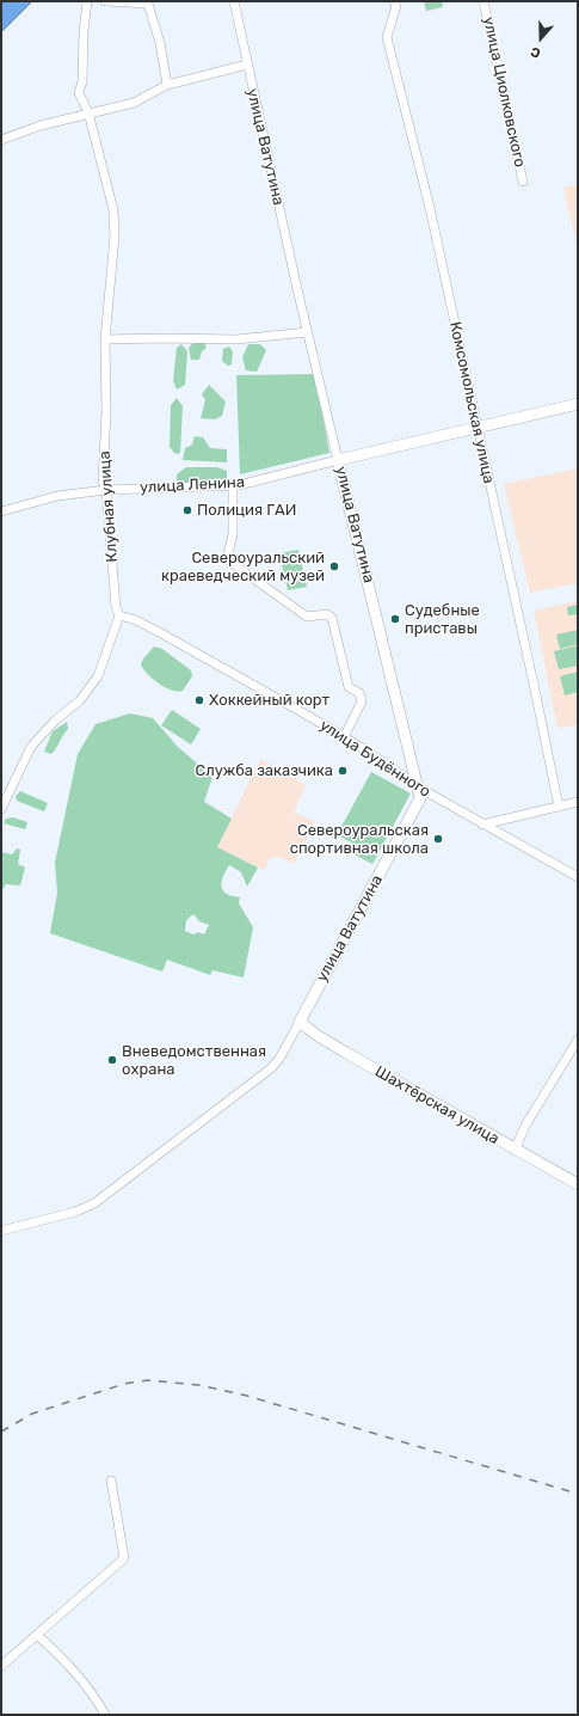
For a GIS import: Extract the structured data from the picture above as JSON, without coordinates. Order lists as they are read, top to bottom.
{
  "streets": {
    "main road": ["улица Ватутина", "улица Ленина", "Шахтёрская улица"],
    "street": [
      "улица Циолковского",
      "Комсомольская улица",
      "Клубная улица",
      "улица Будённого"
    ]
  },
  "crossings": [
    ["улица Ватутина", "улица Ленина"],
    ["улица Ватутина", "улица Будённого"],
    ["улица Ватутина", "Шахтёрская улица"],
    ["Комсомольская улица", "улица Ленина"],
    ["улица Ленина", "Клубная улица"],
    ["Клубная улица", "улица Будённого"]
  ],
  "places": [
    "Полиция ГАИ",
    "Североуральский краеведческий музей",
    "Судебные приставы",
    "Хоккейный корт",
    "Служба заказчика",
    "Североуральская спортивная школа",
    "Вневедомственная охрана"
  ],
  "north": "bottom"
}
